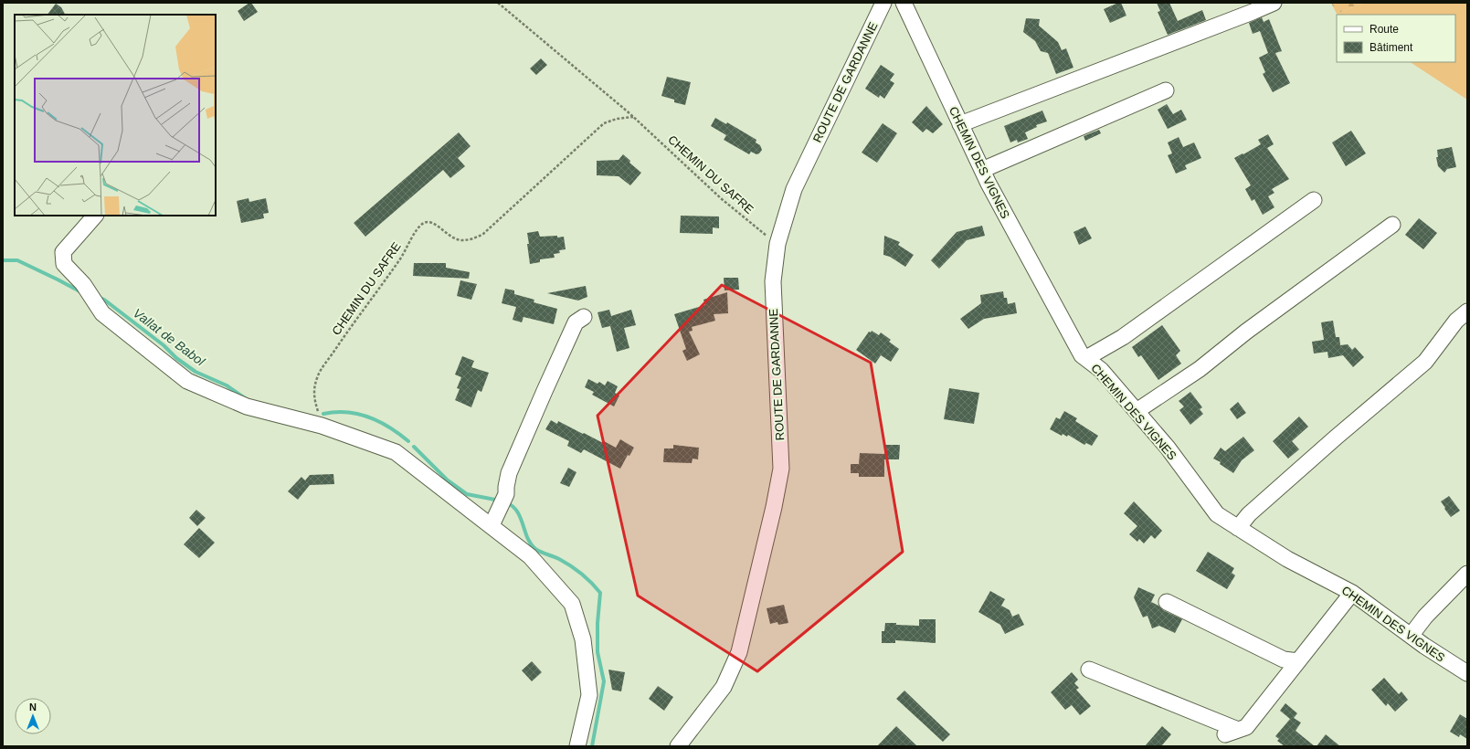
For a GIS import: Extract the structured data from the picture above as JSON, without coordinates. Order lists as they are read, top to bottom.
{
  "streets": {
    "street": ["ROUTE DE GARDANNE", "CHEMIN DES VIGNES"],
    "path": ["CHEMIN DU SAFRE"]
  },
  "crossings": [
    ["ROUTE DE GARDANNE", "CHEMIN DU SAFRE"]
  ],
  "water": ["Vallat de Babol"],
  "legend": ["Route", "Bâtiment"],
  "north": "top"
}
